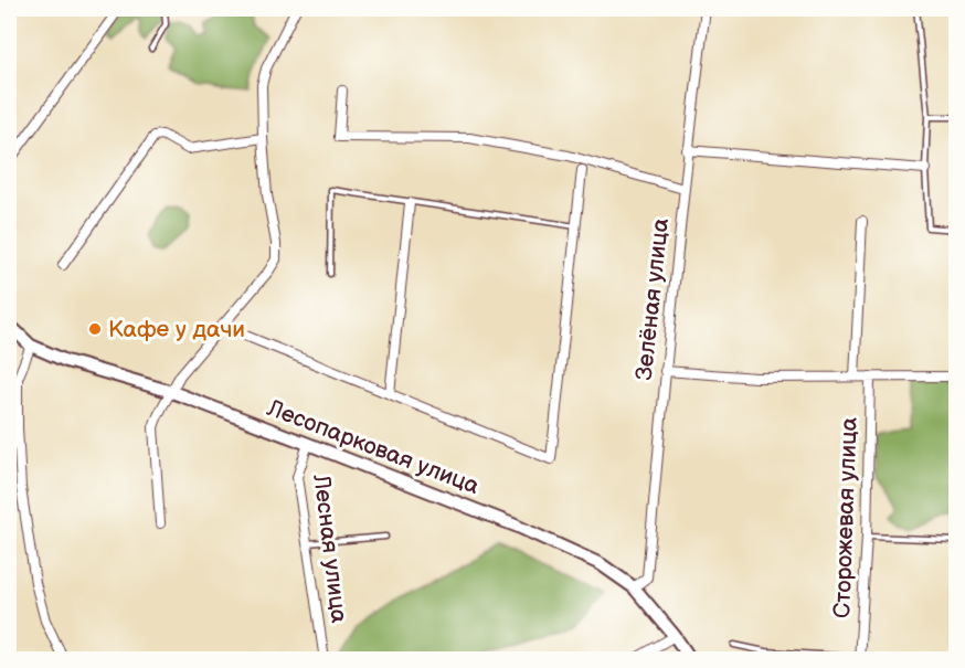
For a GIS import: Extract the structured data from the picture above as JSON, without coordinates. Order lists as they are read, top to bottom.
{
  "streets": {
    "street": [
      "Зелёная улица",
      "Лесопарковая улица",
      "Сторожевая улица",
      "Лесная улица"
    ]
  },
  "crossings": [
    ["Зелёная улица", "Лесопарковая улица"],
    ["Лесопарковая улица", "Лесная улица"]
  ],
  "places": ["Кафе у дачи"]
}
